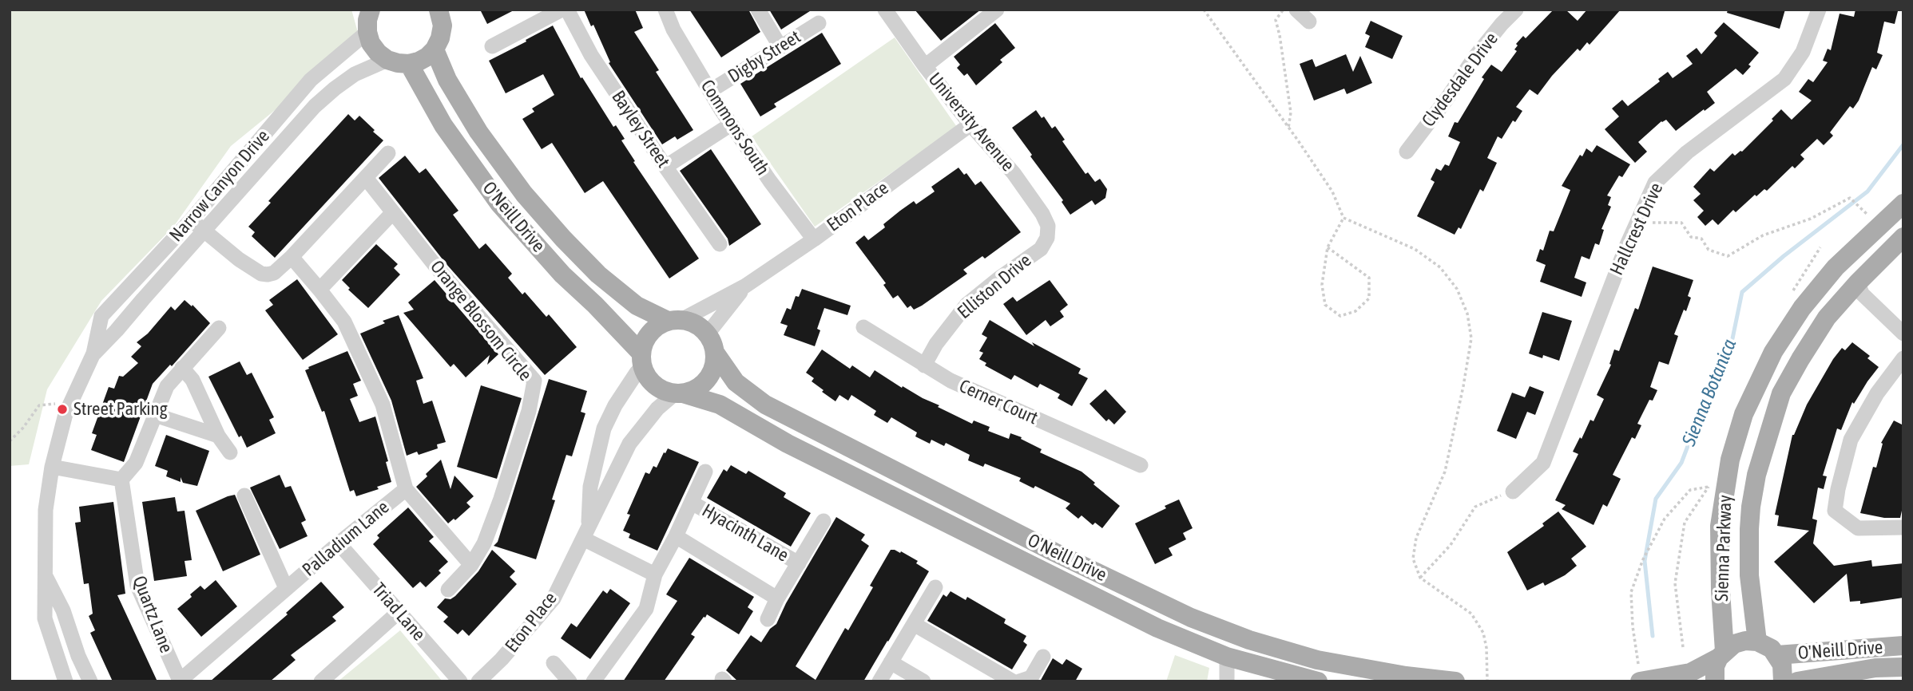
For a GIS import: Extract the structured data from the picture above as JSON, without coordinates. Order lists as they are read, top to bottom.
{
  "streets": {
    "main road": ["O'Neill Drive", "Sienna Parkway"],
    "street": [
      "Digby Street",
      "Clydesdale Drive",
      "University Avenue",
      "Commons South",
      "Bayley Street",
      "Narrow Canyon Drive",
      "Eton Place",
      "Hallcrest Drive",
      "Elliston Drive",
      "Orange Blossom Circle",
      "Cerner Court",
      "Hyacinth Lane",
      "Palladium Lane",
      "Triad Lane",
      "Quartz Lane"
    ]
  },
  "crossings": [
    ["Digby Street", "Commons South"],
    ["University Avenue", "Eton Place"],
    ["University Avenue", "Elliston Drive"],
    ["Commons South", "Eton Place"],
    ["Eton Place", "O'Neill Drive"],
    ["O'Neill Drive", "Sienna Parkway"],
    ["Elliston Drive", "Cerner Court"],
    ["Palladium Lane", "Triad Lane"],
    ["Palladium Lane", "Quartz Lane"]
  ],
  "water": ["Sienna Botanica"],
  "places": ["Street Parking"]
}
